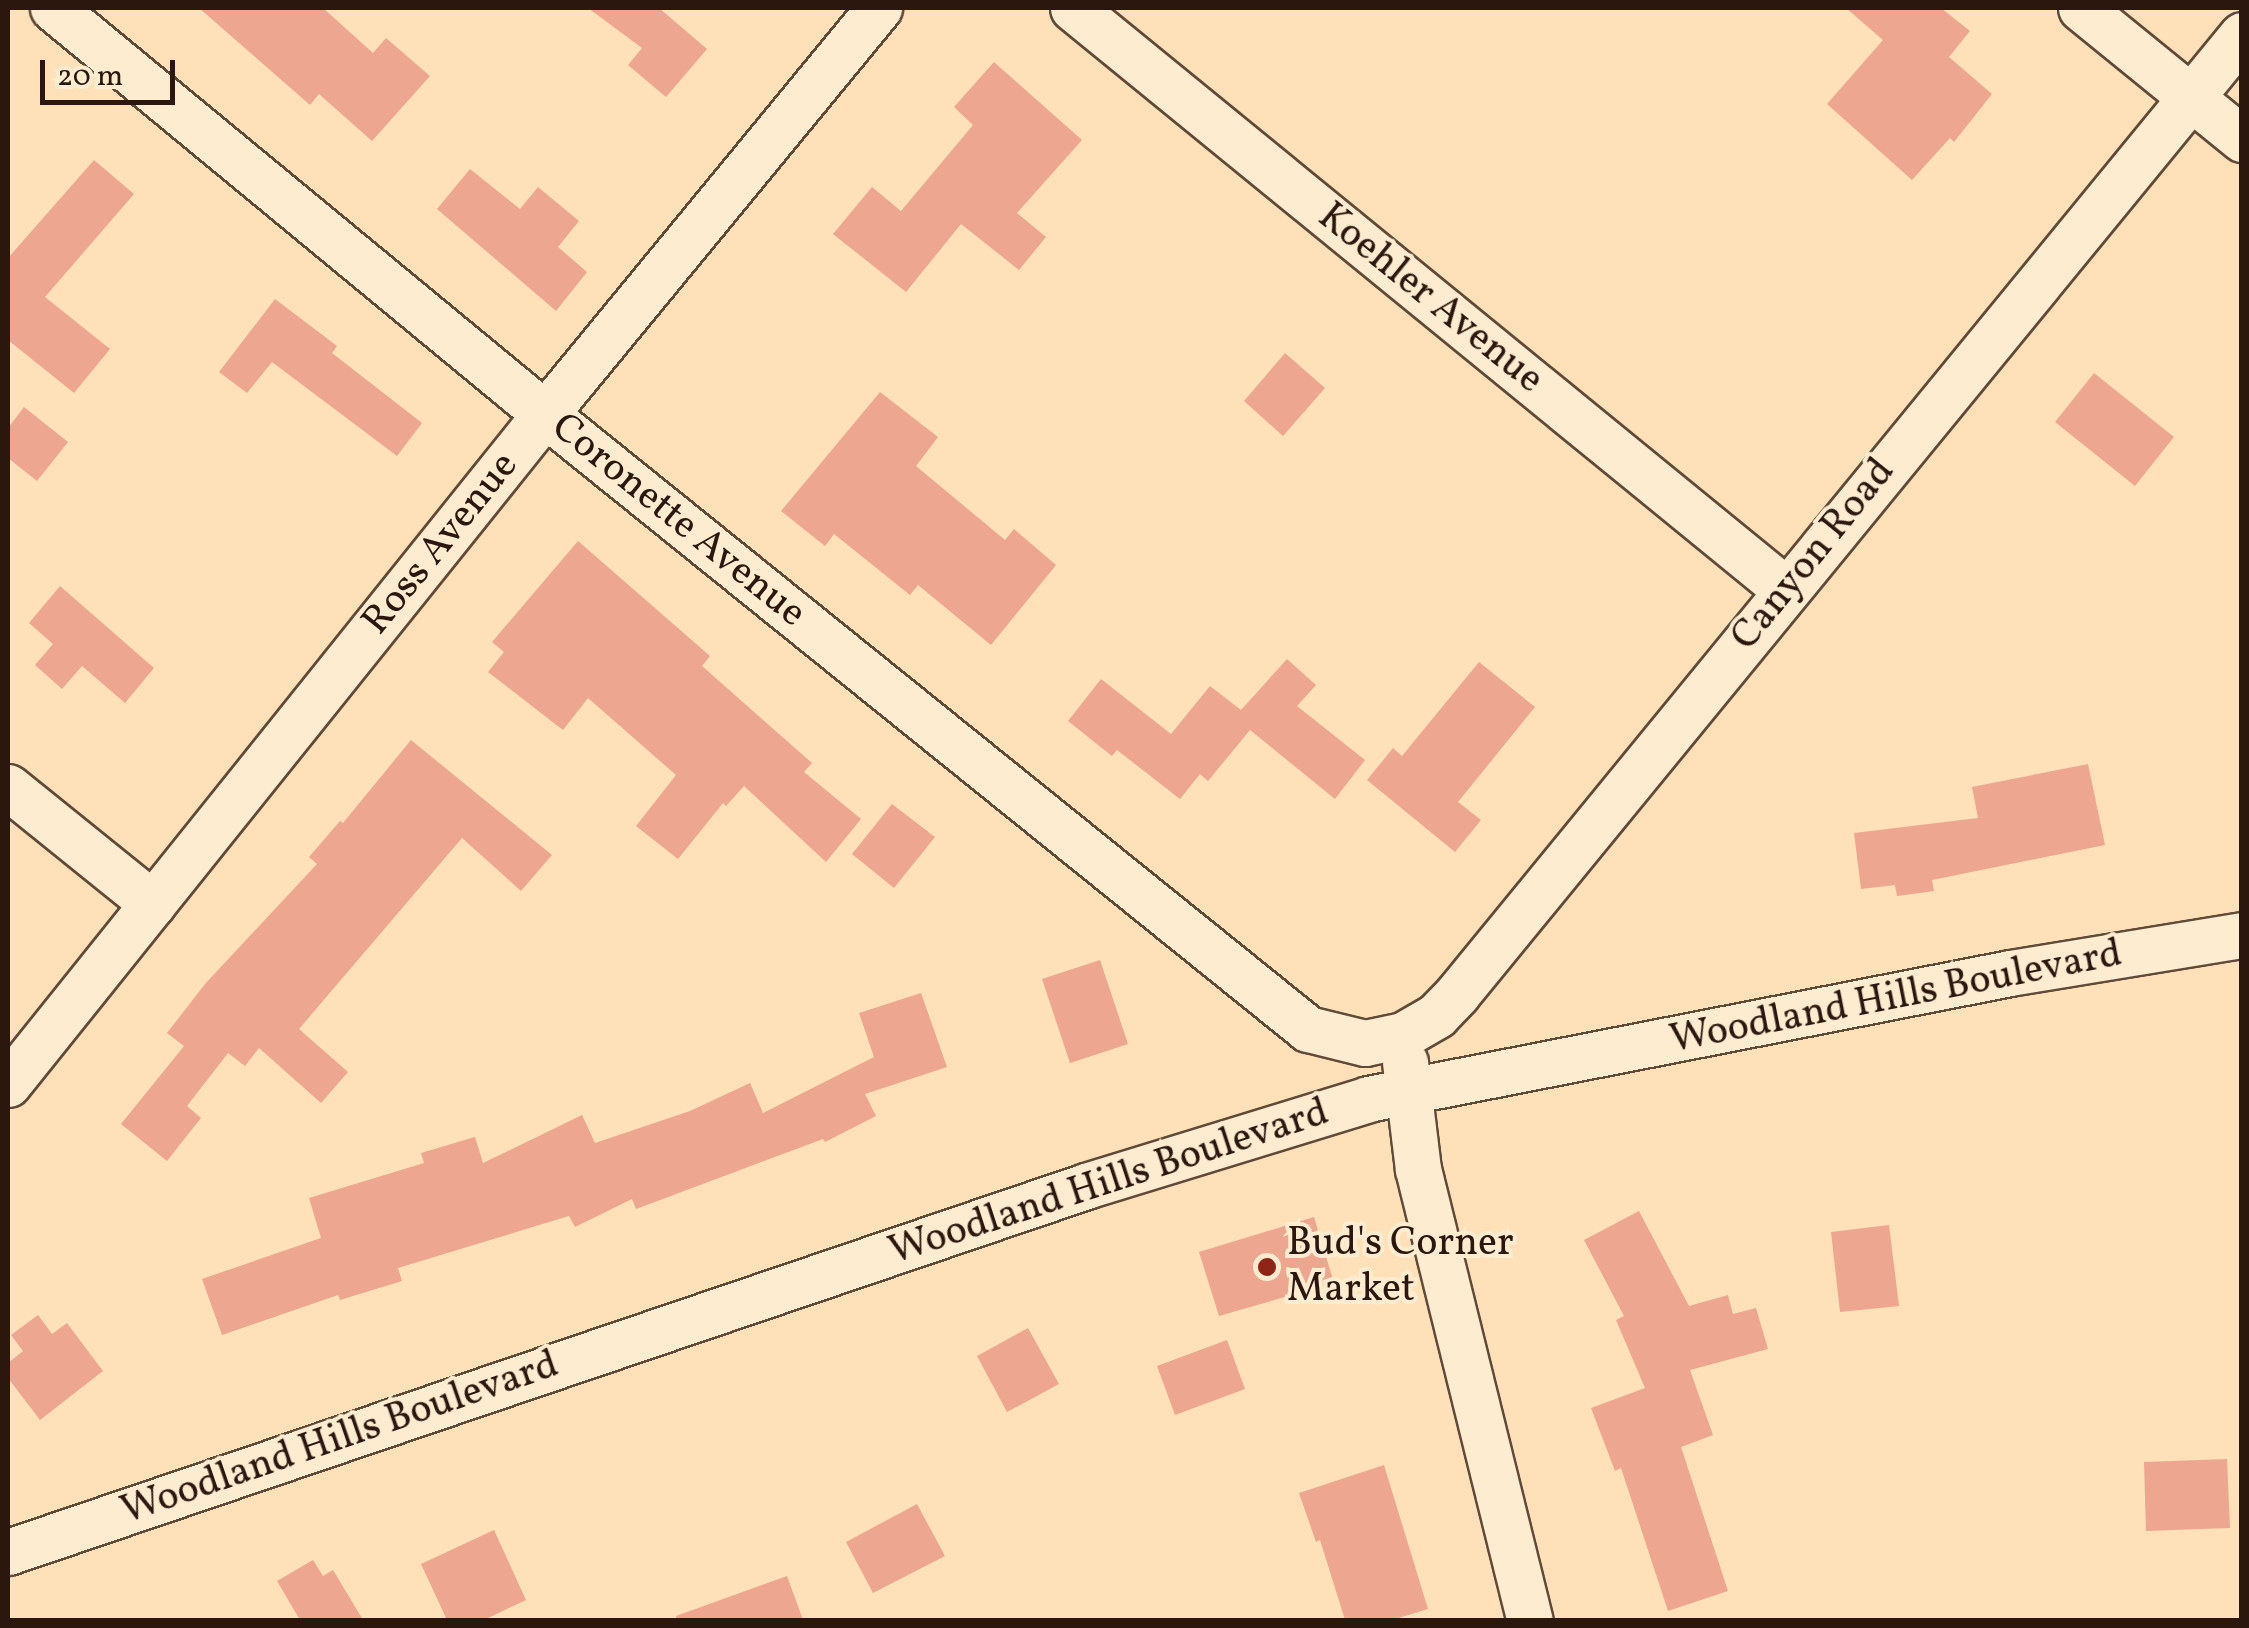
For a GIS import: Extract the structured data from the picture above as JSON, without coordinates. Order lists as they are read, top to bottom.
{
  "streets": {
    "street": [
      "Koehler Avenue",
      "Coronette Avenue",
      "Ross Avenue",
      "Canyon Road",
      "Woodland Hills Boulevard"
    ]
  },
  "crossings": [
    ["Koehler Avenue", "Canyon Road"],
    ["Coronette Avenue", "Ross Avenue"],
    ["Coronette Avenue", "Canyon Road"],
    ["Coronette Avenue", "Woodland Hills Boulevard"]
  ],
  "places": ["Bud's Corner Market"],
  "scale_bar": "20 m"
}
